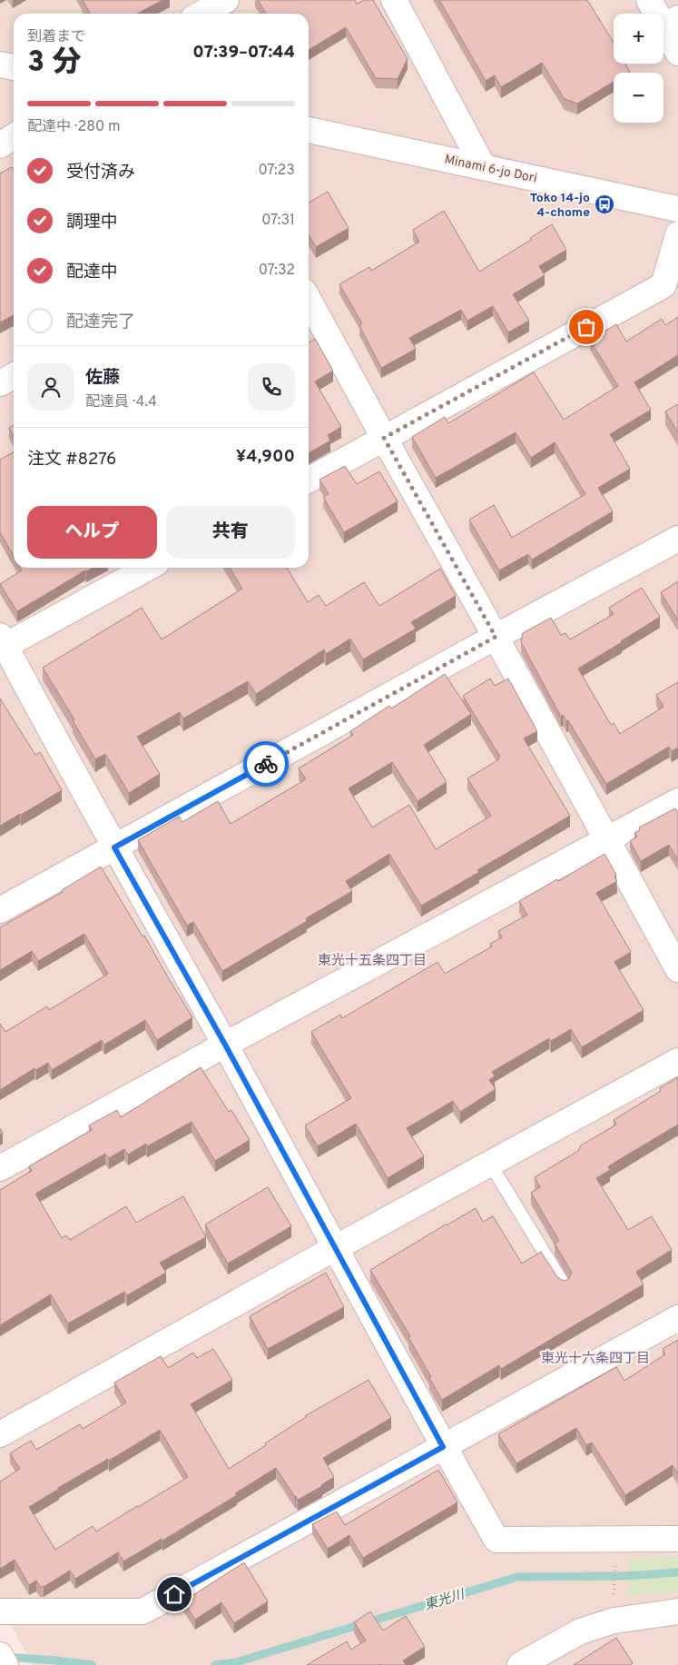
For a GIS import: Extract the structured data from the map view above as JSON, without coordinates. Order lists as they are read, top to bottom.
{
  "streets": {
    "street": ["Minami 6-jo Dori"]
  },
  "districts": ["東光十五条四丁目", "東光十六条四丁目"],
  "water": ["東光川"],
  "places": {
    "bus stop": ["Toko 14-jo 4-chome"]
  },
  "page": {
    "map_buttons": ["+", "−"],
    "heading": ["3 分", "到着まで", "07:39–07:44"],
    "panel": [
      "佐藤",
      "配達員 · 4.4",
      "注文 #8276",
      "¥4,900"
    ],
    "bar": "配達中 · 280 m",
    "list": [
      ["受付済み", "07:23"],
      ["調理中", "07:31"],
      ["配達中", "07:32"],
      "配達完了"
    ],
    "buttons": ["ヘルプ", "共有"]
  }
}
